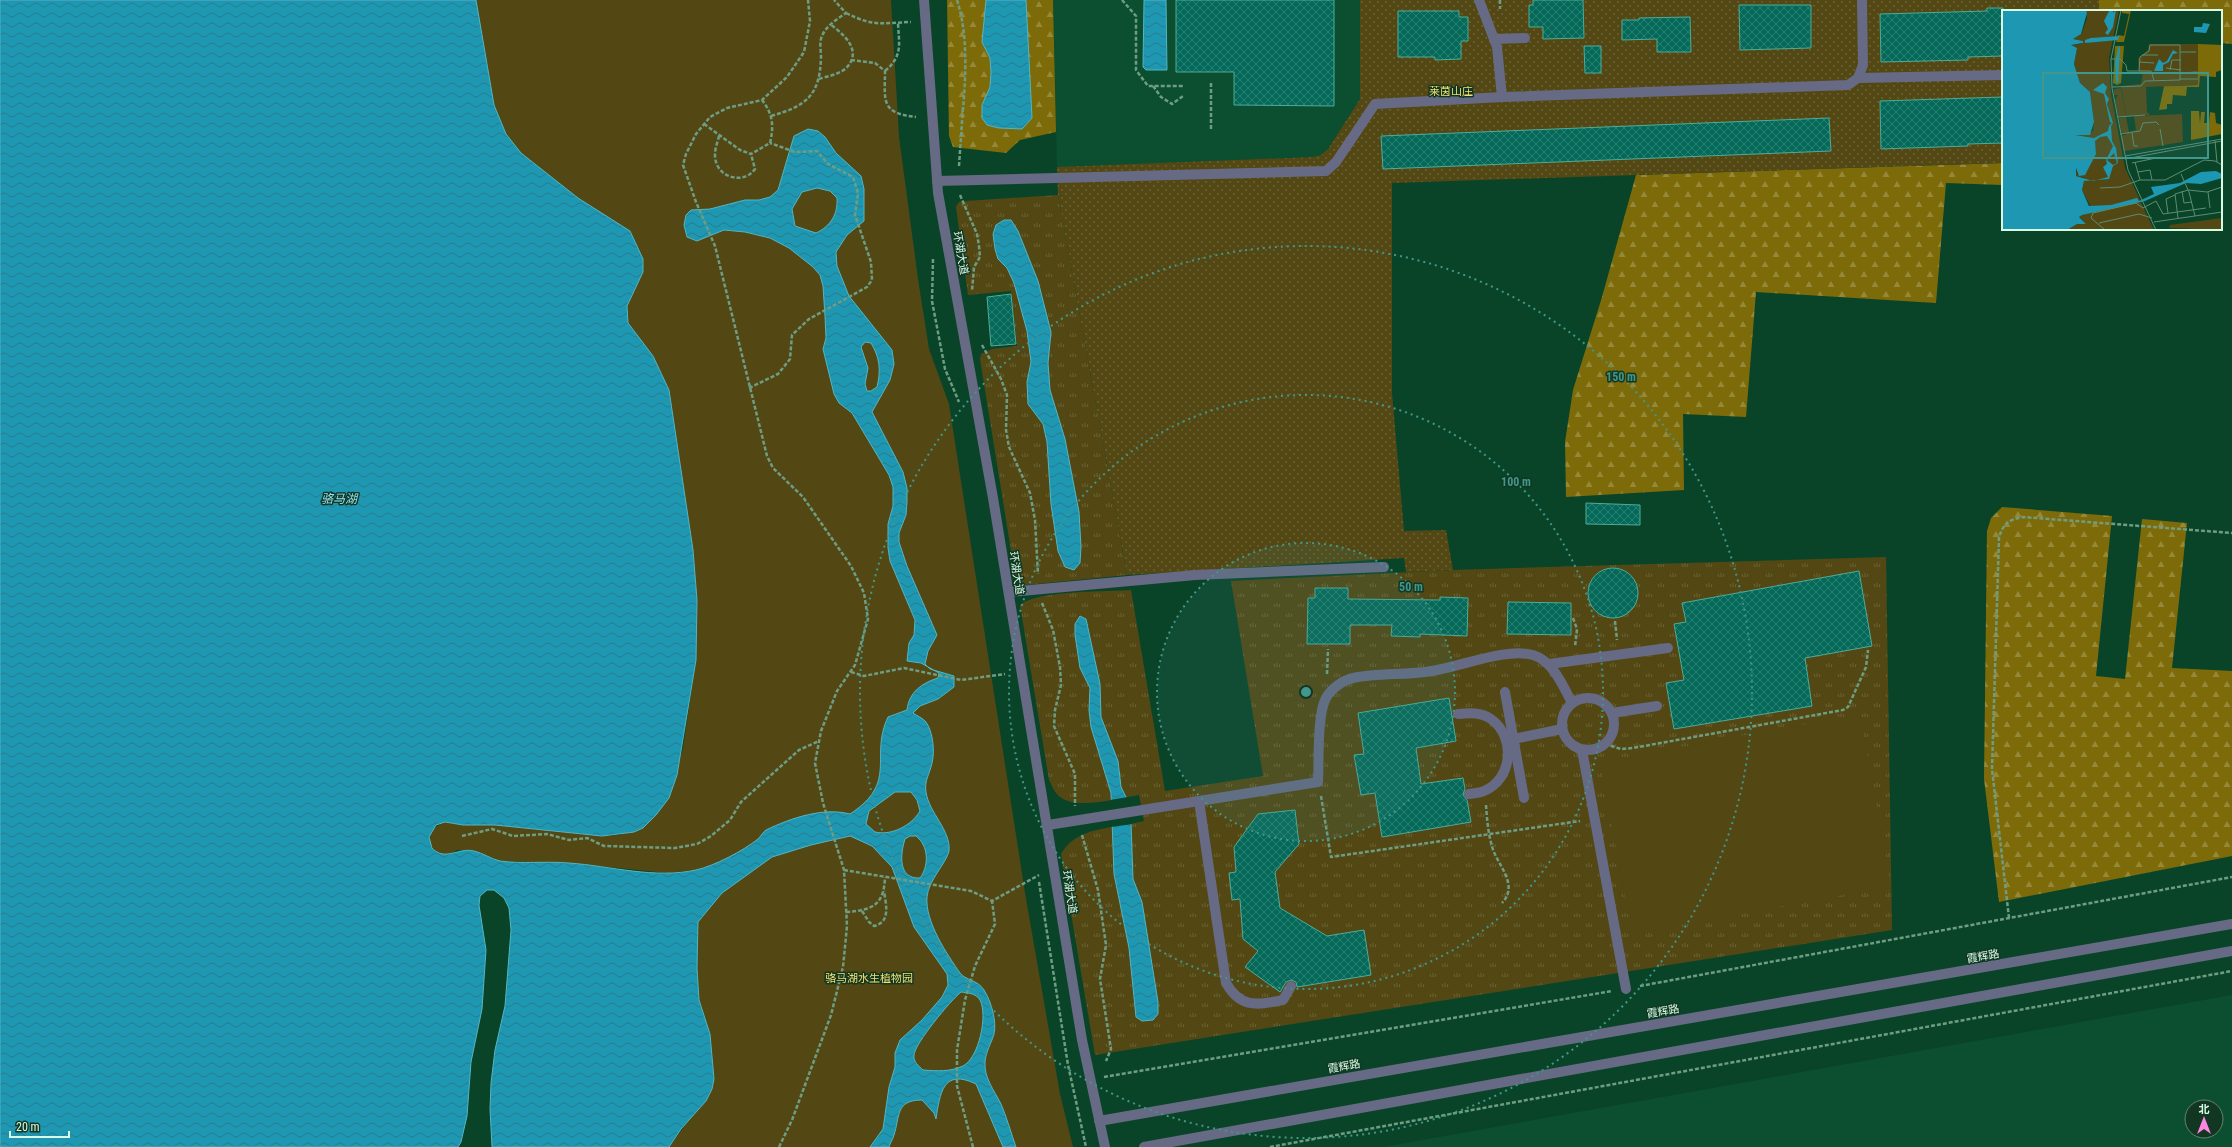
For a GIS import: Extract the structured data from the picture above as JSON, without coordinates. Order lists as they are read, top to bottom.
{
  "streets": {
    "street": ["环湖大道", "霞辉路"]
  },
  "crossings": [
    ["环湖大道", "霞辉路"]
  ],
  "water": ["骆马湖"],
  "parks": ["莱茵山庄", "骆马湖水生植物园"],
  "scale_bar": "20 m",
  "north": "top",
  "rings": ["150 m", "100 m", "50 m"]
}
